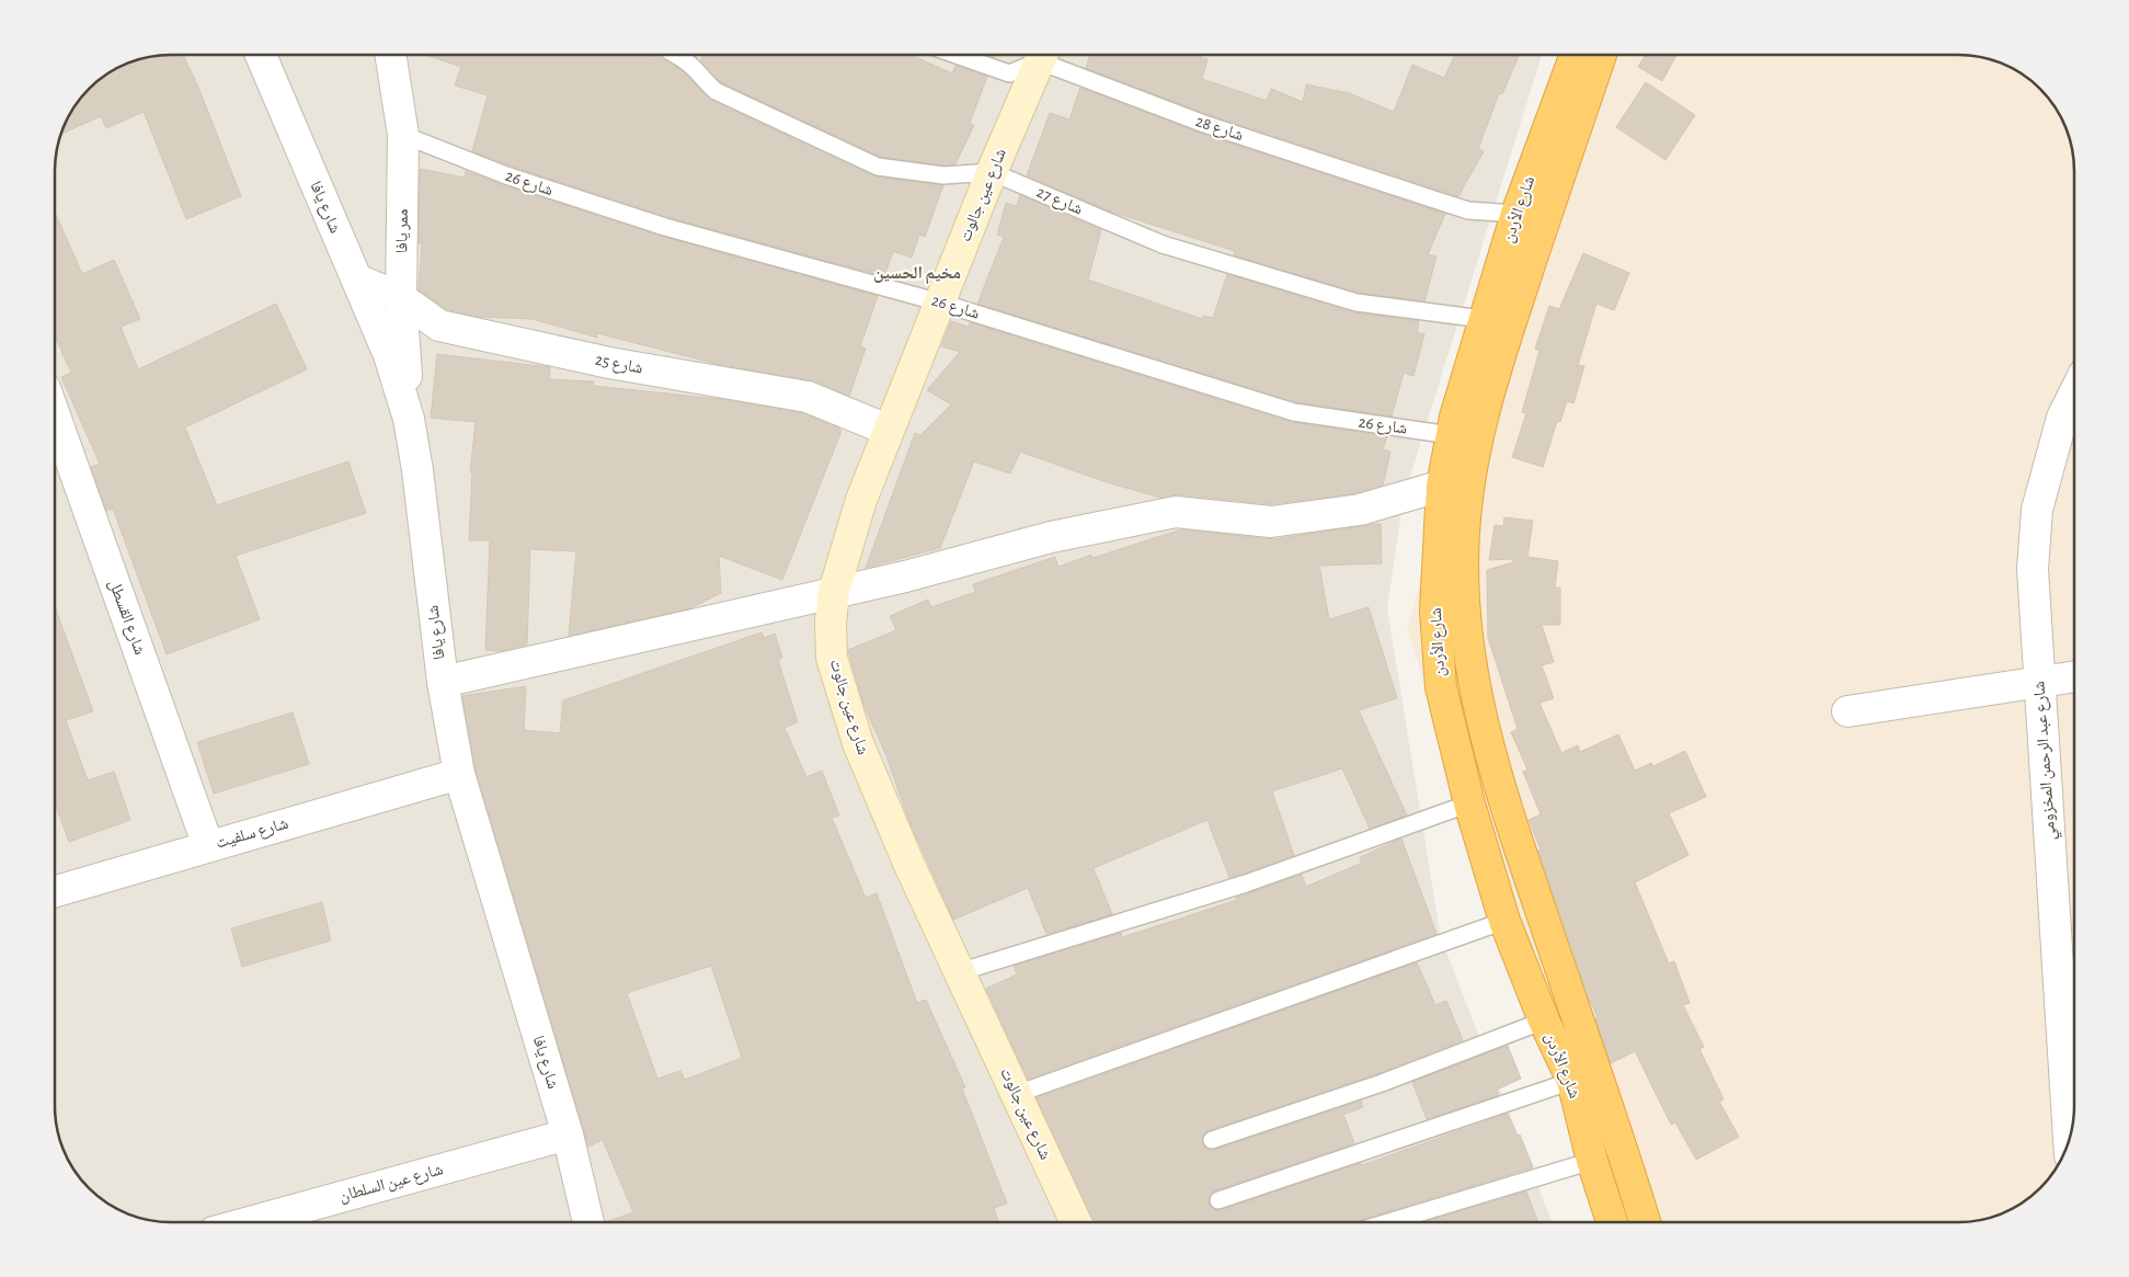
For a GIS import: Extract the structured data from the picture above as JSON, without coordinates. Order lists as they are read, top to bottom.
{
  "streets": {
    "highway": ["شارع الأردن"],
    "street": [
      "شارع عين جالوت",
      "شارع يافا",
      "ممر يافا",
      "شارع 25",
      "شارع القسطل",
      "شارع عبد الرحمن المخزومي",
      "شارع سلفيت",
      "شارع عين السلطان"
    ],
    "lane": ["شارع 28", "شارع 26", "شارع 27"]
  },
  "crossings": [
    ["شارع 28", "شارع الأردن"],
    ["شارع 26", "شارع عين جالوت"],
    ["شارع 26", "شارع الأردن"],
    ["شارع 26", "ممر يافا"],
    ["شارع عين جالوت", "شارع 27"],
    ["شارع عين جالوت", "شارع 25"],
    ["شارع 27", "شارع الأردن"],
    ["شارع يافا", "ممر يافا"],
    ["شارع يافا", "شارع 25"],
    ["شارع يافا", "شارع سلفيت"],
    ["شارع يافا", "شارع عين السلطان"],
    ["ممر يافا", "شارع 25"],
    ["شارع القسطل", "شارع سلفيت"]
  ],
  "districts": ["مخيم الحسين"]
}
